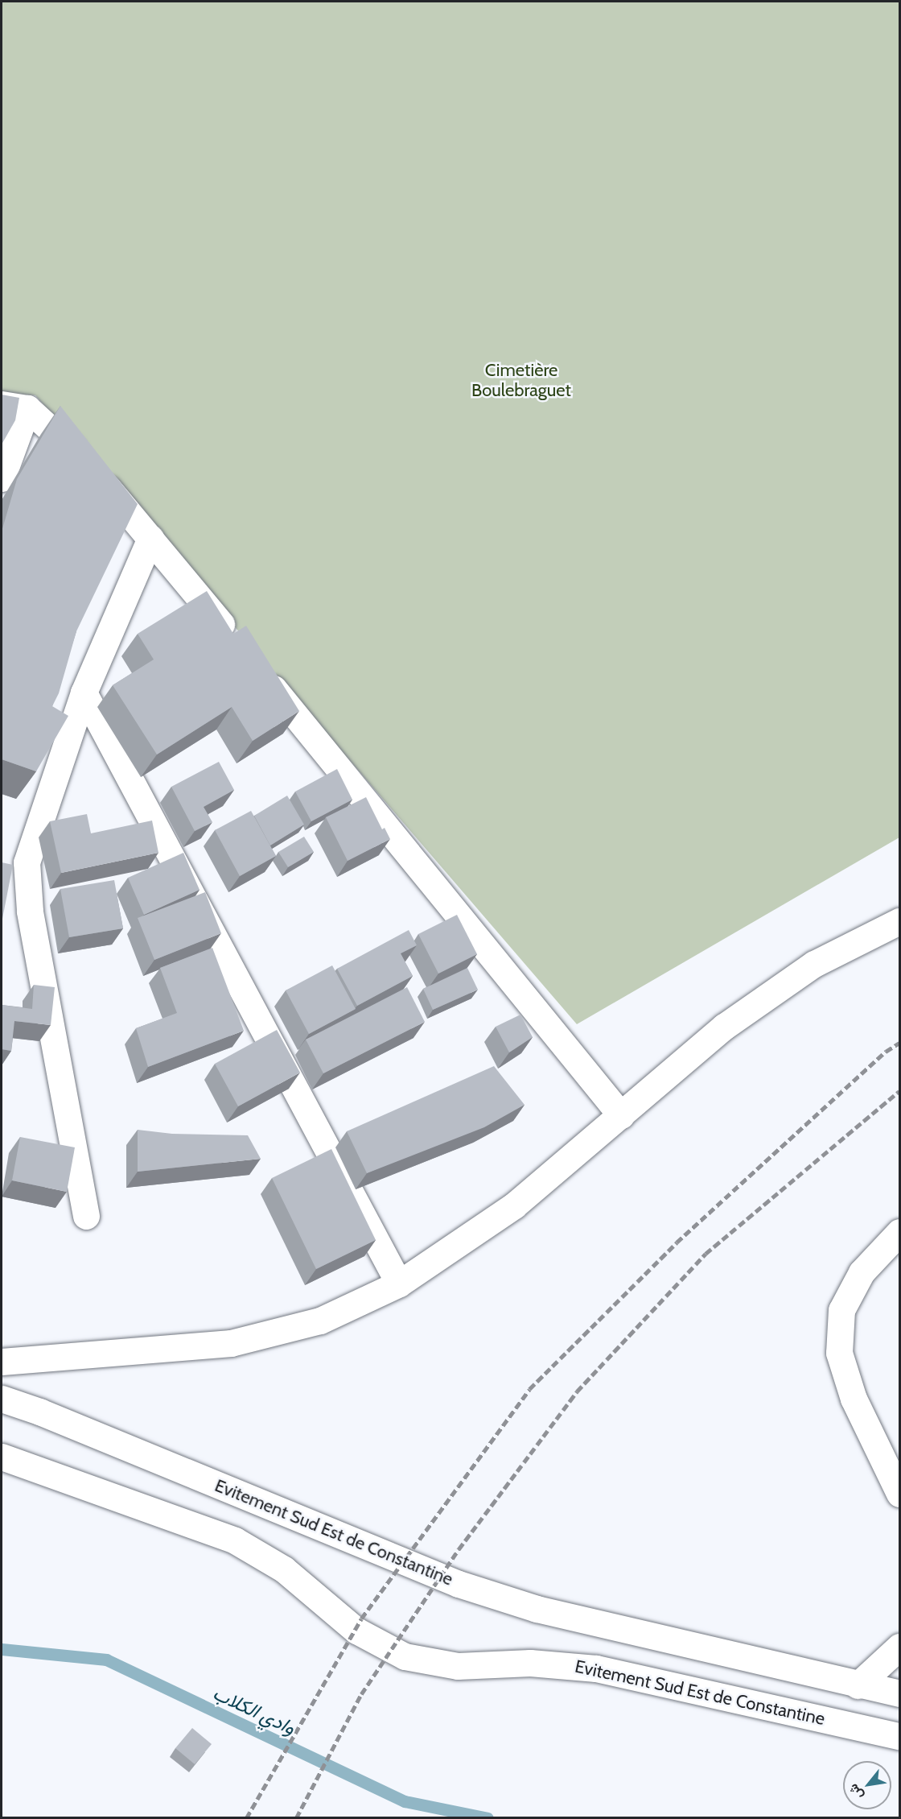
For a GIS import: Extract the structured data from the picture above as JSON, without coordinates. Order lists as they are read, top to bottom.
{
  "streets": {
    "main road": ["Evitement Sud Est de Constantine"]
  },
  "water": ["وادي الكلاب"],
  "parks": ["Cimetière Boulebraguet"],
  "north": "bottom left"
}
